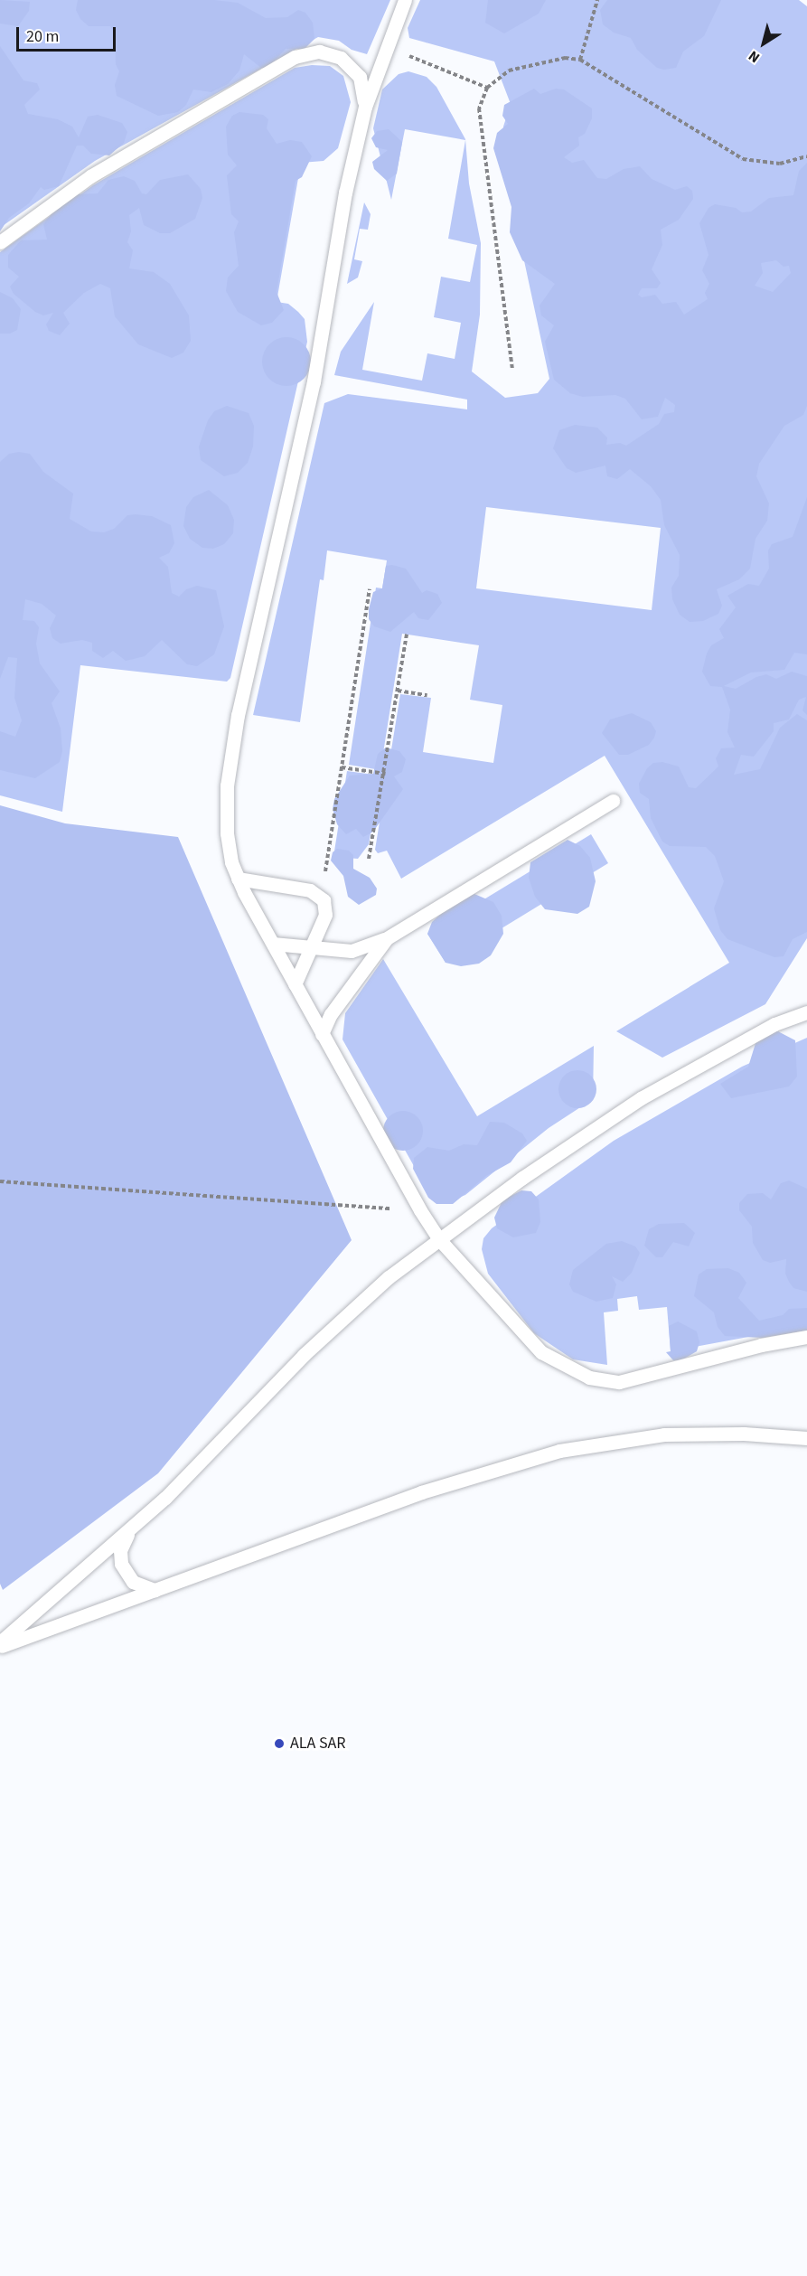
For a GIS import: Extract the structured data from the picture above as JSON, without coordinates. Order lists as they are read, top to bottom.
{
  "places": ["ALA SAR"],
  "scale_bar": "20 m",
  "north": "bottom left"
}
